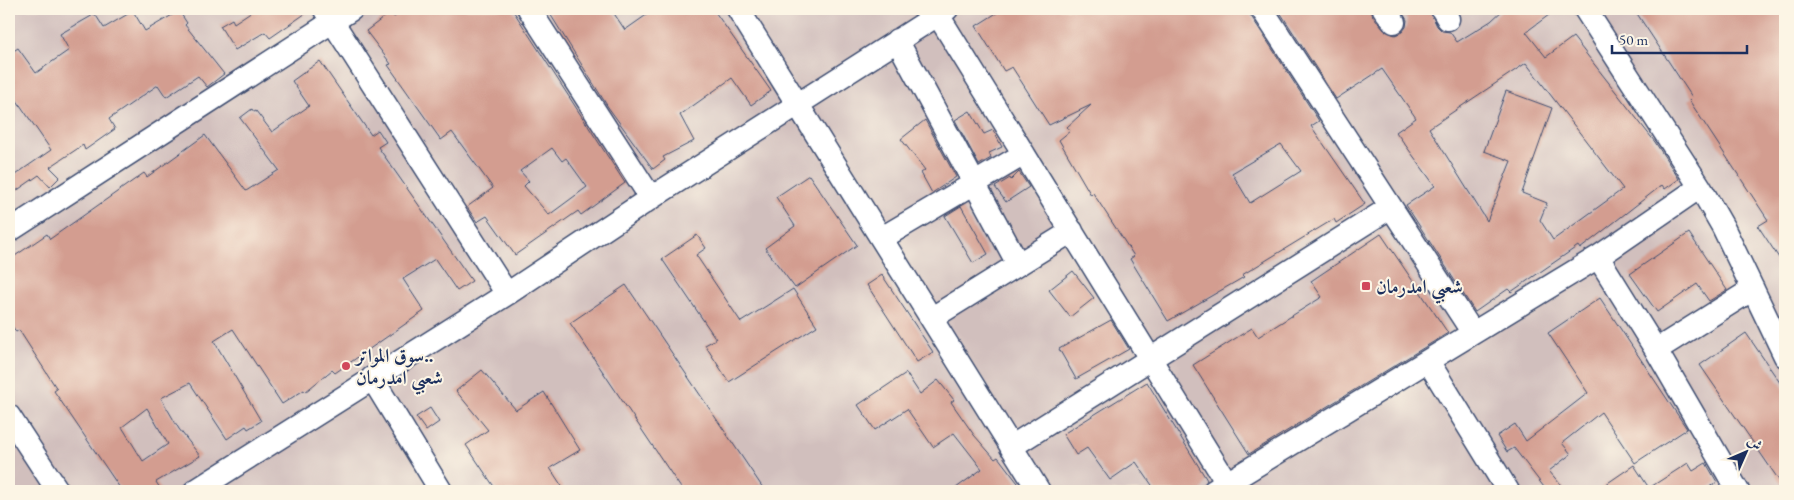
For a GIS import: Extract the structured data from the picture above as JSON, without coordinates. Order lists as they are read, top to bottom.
{
  "places": {
    "transit": ["شعبي امدرمان"],
    "other": ["سوق المواتر.. شعبي امدرمان"]
  },
  "scale_bar": "50 m",
  "north": "top right"
}
